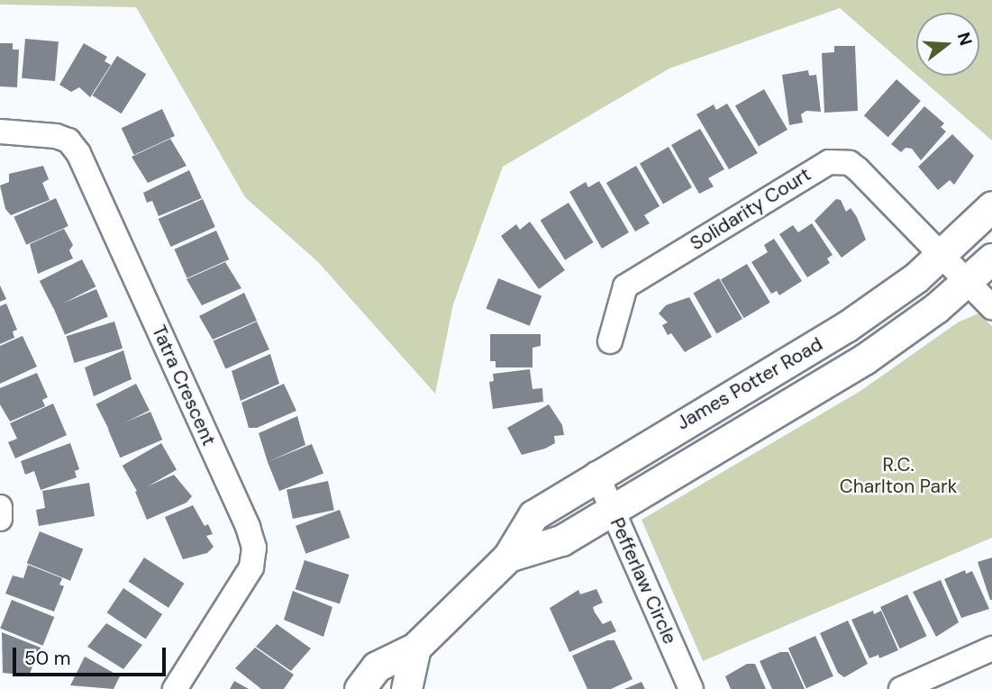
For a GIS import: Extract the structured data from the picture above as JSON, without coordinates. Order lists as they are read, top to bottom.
{
  "streets": {
    "main road": ["James Potter Road"],
    "street": ["Solidarity Court", "Tatra Crescent", "Pefferlaw Circle"]
  },
  "crossings": [
    ["Solidarity Court", "James Potter Road"],
    ["James Potter Road", "Pefferlaw Circle"]
  ],
  "parks": ["R.C. Charlton Park"],
  "scale_bar": "50 m",
  "north": "right"
}
